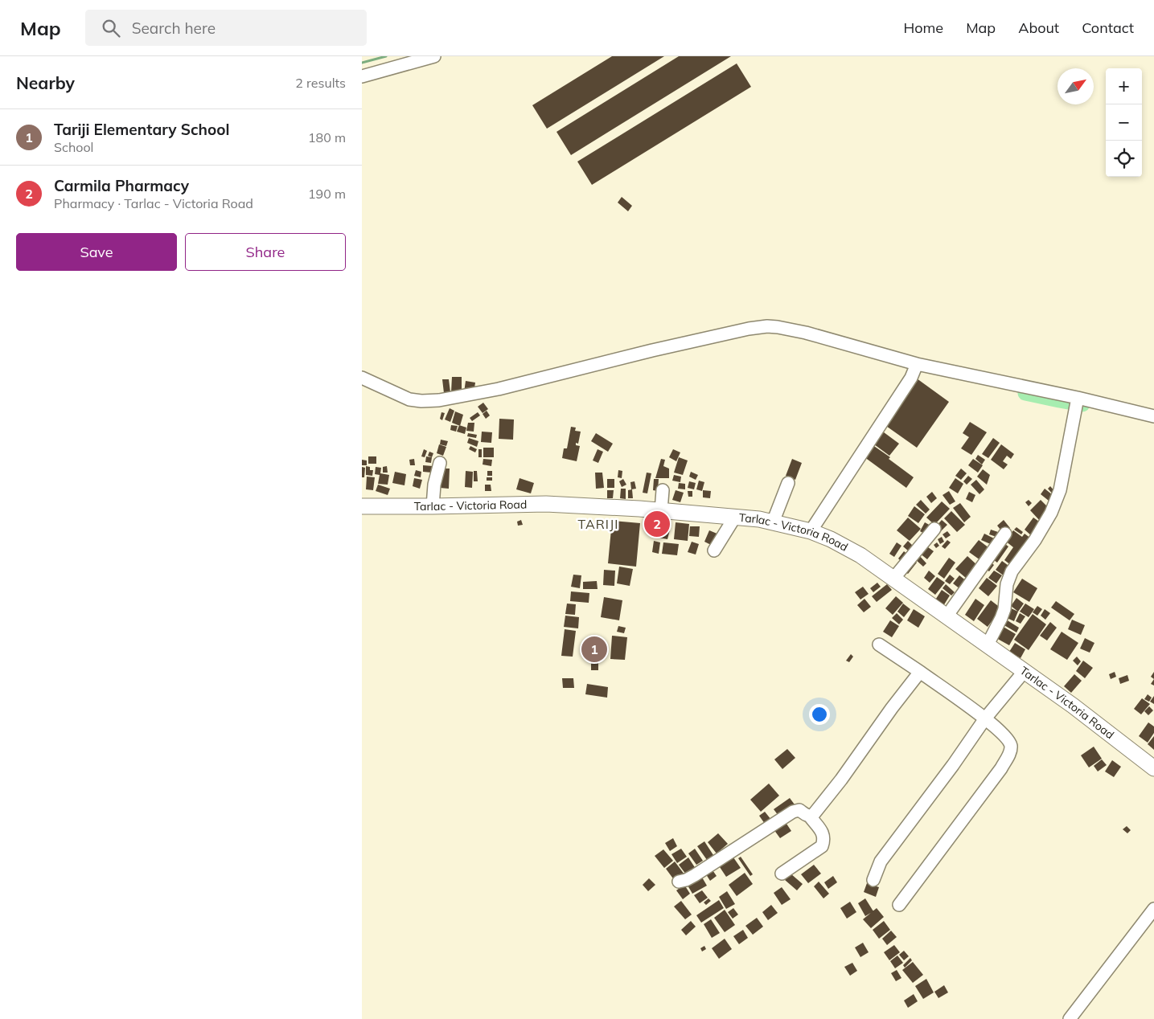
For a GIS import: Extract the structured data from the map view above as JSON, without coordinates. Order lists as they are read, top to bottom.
{
  "streets": {
    "main road": ["Tarlac - Victoria Road"]
  },
  "districts": ["TARIJI"],
  "north": "top right",
  "page": {
    "header": "Map",
    "search": "Search here",
    "nav": [
      "Home",
      "Map",
      "About",
      "Contact"
    ],
    "heading": ["Nearby", "2 results"],
    "map_buttons": ["+", "−"],
    "list": [
      {
        "mark": "1",
        "name": "Tariji Elementary School",
        "note": "School",
        "value": "180 m"
      },
      {
        "mark": "2",
        "name": "Carmila Pharmacy",
        "note": "Pharmacy · Tarlac - Victoria Road",
        "value": "190 m"
      }
    ],
    "buttons": ["Save", "Share"],
    "pins": ["2", "1"]
  }
}
